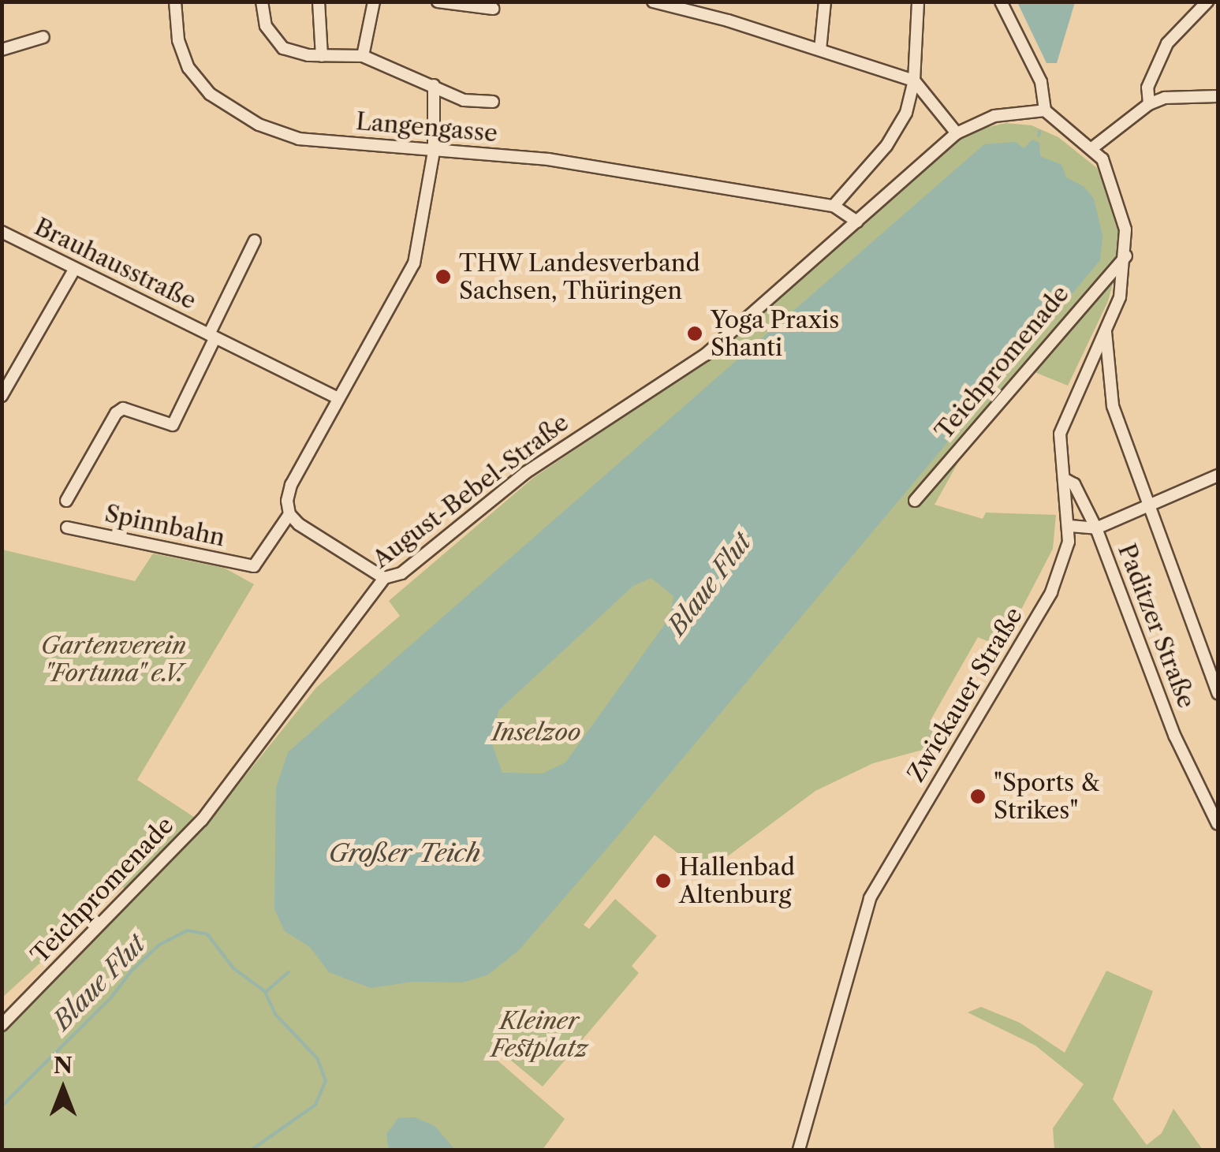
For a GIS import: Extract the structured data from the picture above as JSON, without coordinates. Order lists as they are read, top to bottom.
{
  "streets": {
    "street": [
      "Langengasse",
      "Brauhausstraße",
      "Teichpromenade",
      "August-Bebel-Straße",
      "Spinnbahn",
      "Paditzer Straße",
      "Zwickauer Straße"
    ]
  },
  "crossings": [
    ["Teichpromenade", "August-Bebel-Straße"],
    ["Teichpromenade", "Zwickauer Straße"],
    ["Paditzer Straße", "Zwickauer Straße"]
  ],
  "water": ["Blaue Flut", "Großer Teich"],
  "parks": ["Gartenverein \"Fortuna\" e.V.", "Inselzoo", "Kleiner Festplatz"],
  "places": [
    "THW Landesverband Sachsen, Thüringen",
    "Yoga Praxis Shanti",
    "\"Sports & Strikes\"",
    "Hallenbad Altenburg"
  ],
  "north": "top"
}
